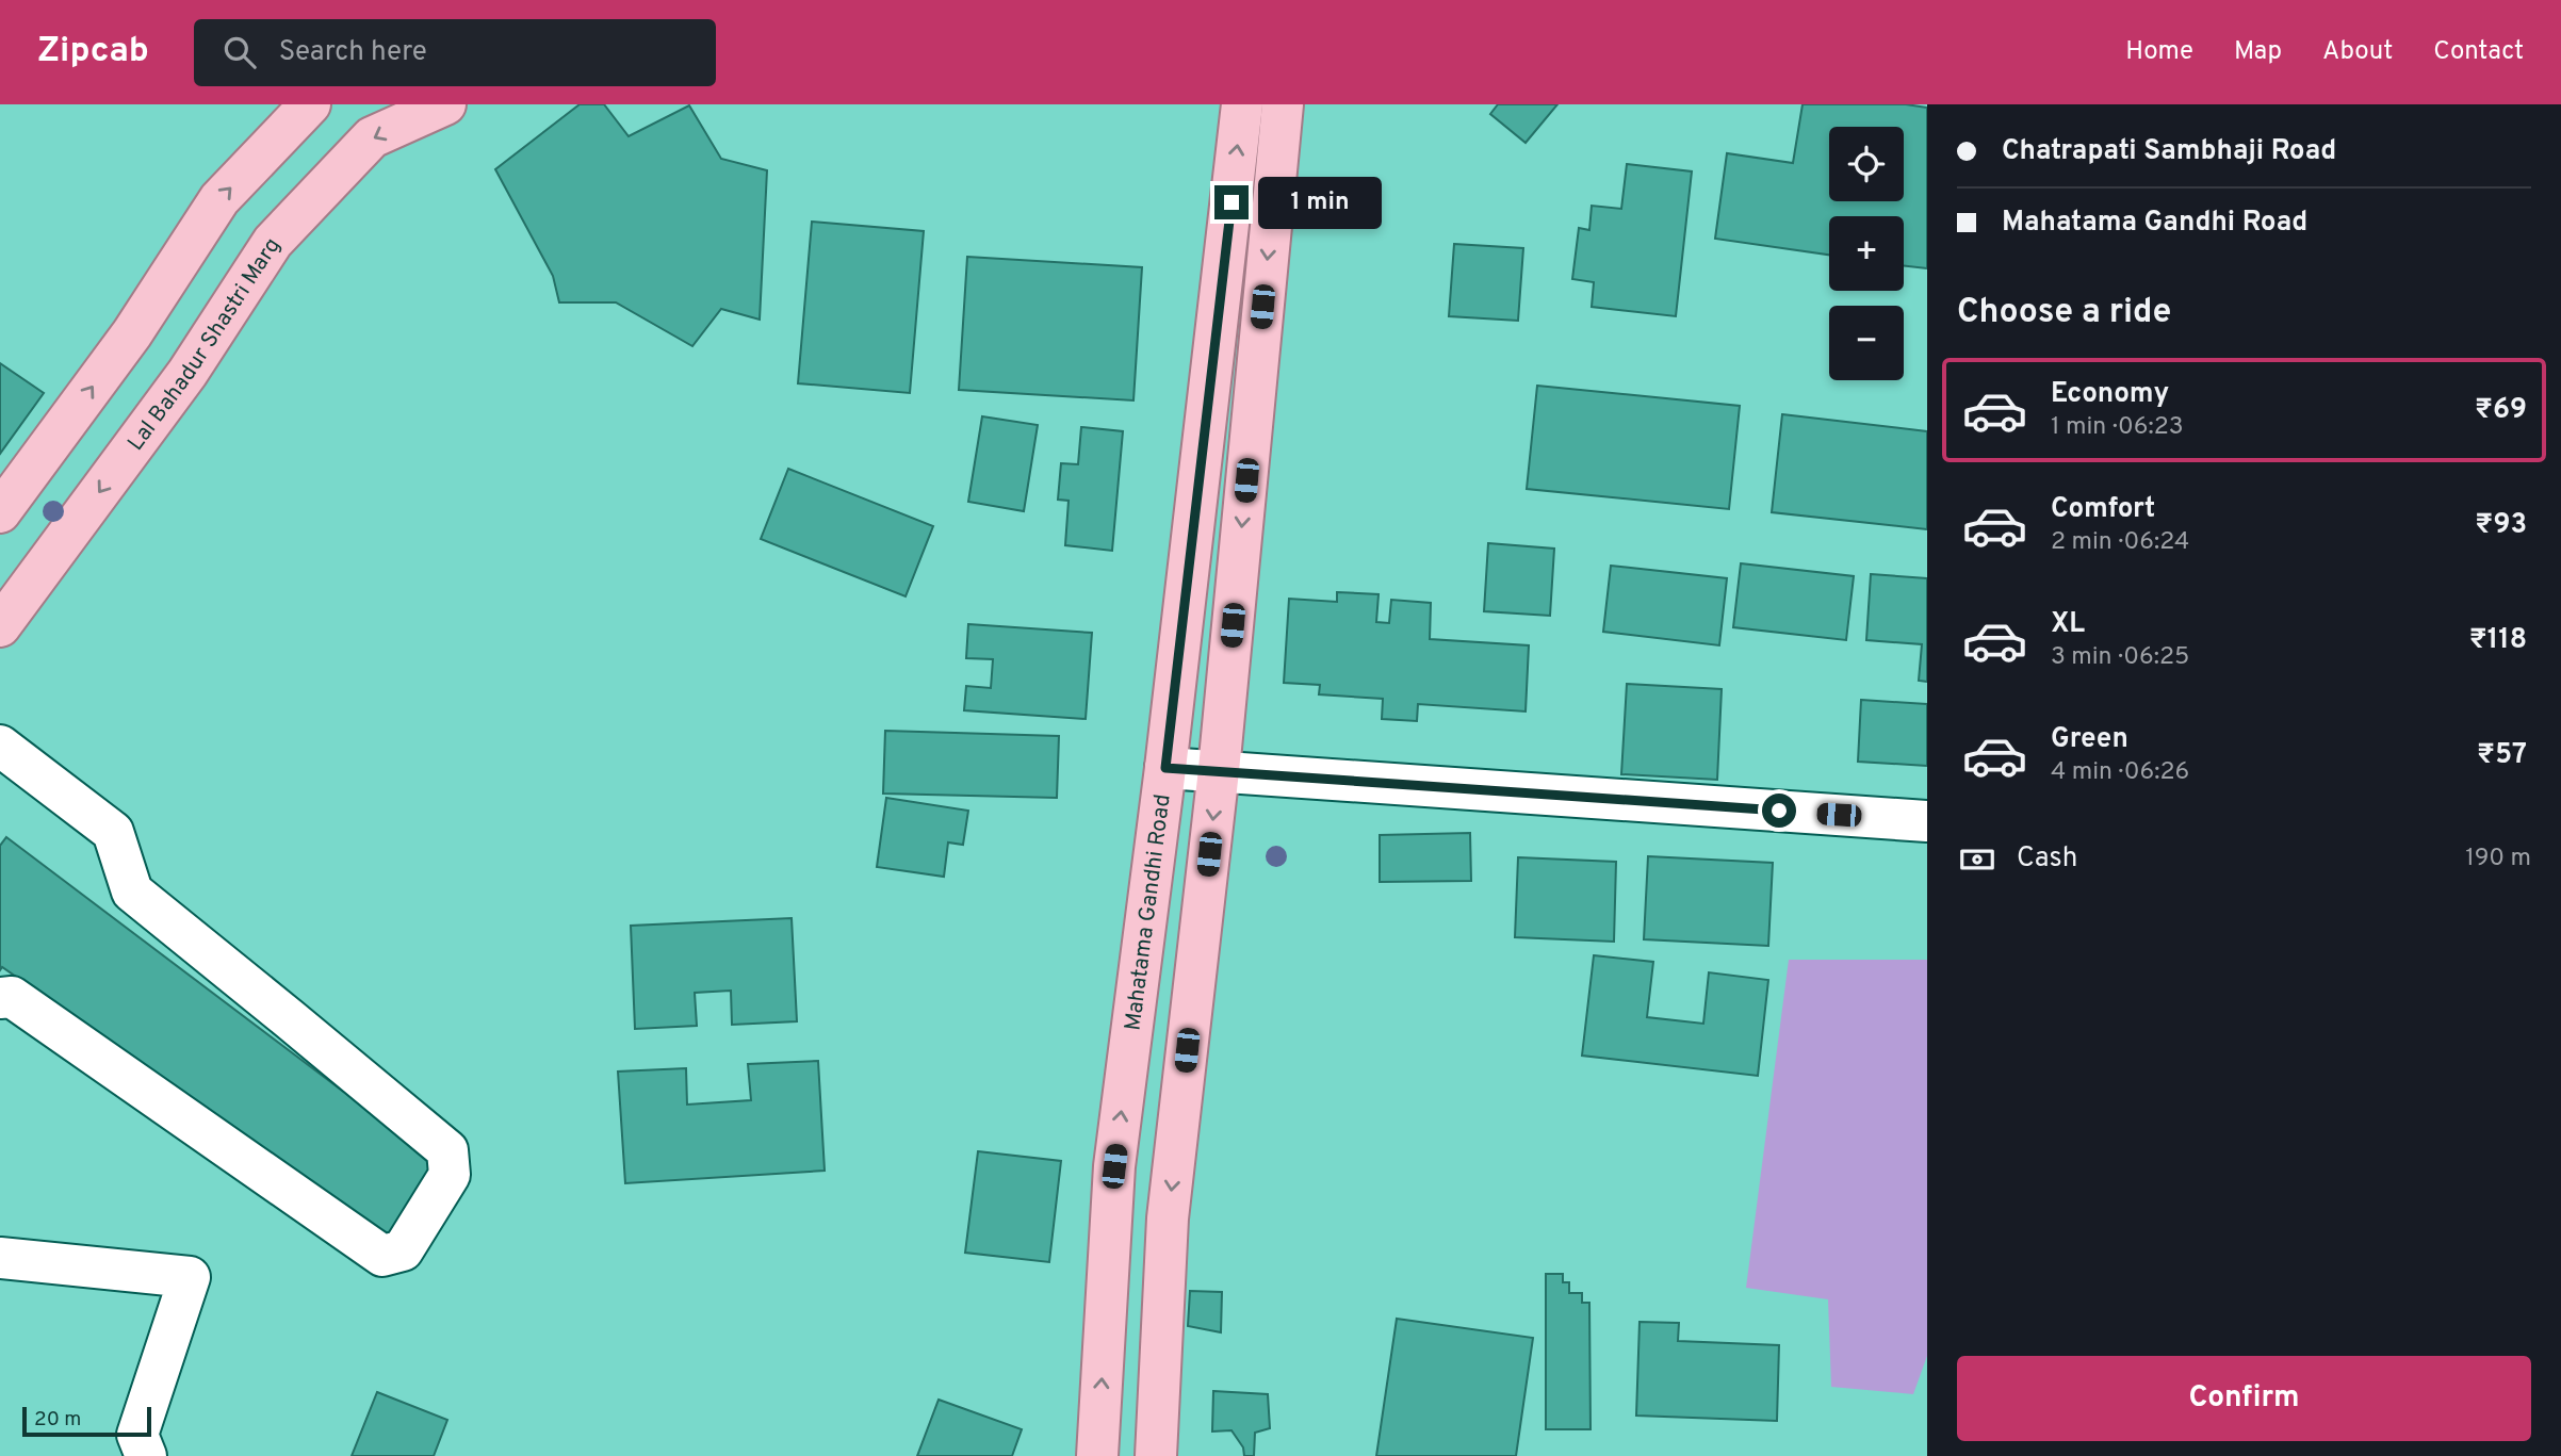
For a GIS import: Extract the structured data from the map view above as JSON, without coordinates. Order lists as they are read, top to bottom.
{
  "streets": {
    "main road": ["Lal Bahadur Shastri Marg", "Mahatama Gandhi Road"]
  },
  "scale_bar": "20 m",
  "page": {
    "header": "Zipcab",
    "search": "Search here",
    "nav": [
      "Home",
      "Map",
      "About",
      "Contact"
    ],
    "banner": ["Chatrapati Sambhaji Road", "Mahatama Gandhi Road"],
    "map_buttons": ["+", "−"],
    "bubble": "1 min",
    "heading": "Choose a ride",
    "list": [
      {
        "name": "Economy",
        "note": "1 min · 06:23",
        "value": "₹69"
      },
      {
        "name": "Comfort",
        "note": "2 min · 06:24",
        "value": "₹93"
      },
      {
        "name": "XL",
        "note": "3 min · 06:25",
        "value": "₹118"
      },
      {
        "name": "Green",
        "note": "4 min · 06:26",
        "value": "₹57"
      }
    ],
    "pay": ["Cash", "190 m"],
    "buttons": "Confirm",
    "scale": "20 m"
  }
}
